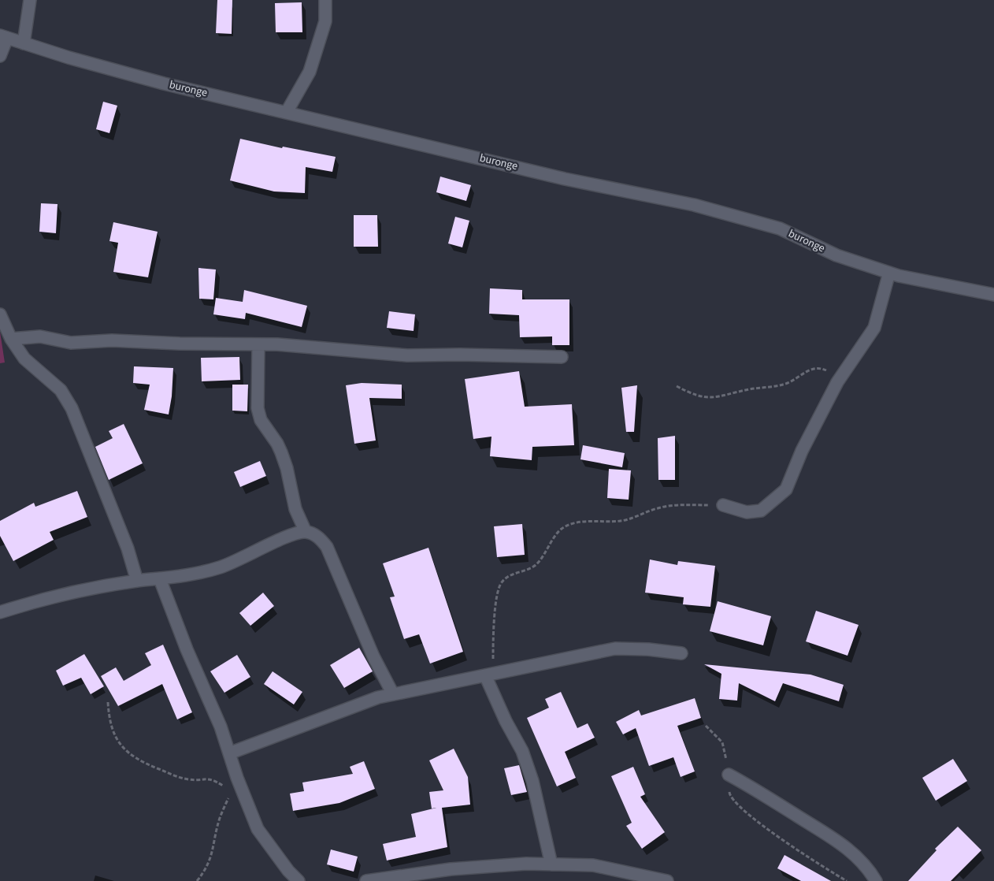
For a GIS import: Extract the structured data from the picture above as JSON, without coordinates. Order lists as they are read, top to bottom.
{
  "streets": {
    "street": ["buronge"]
  }
}
